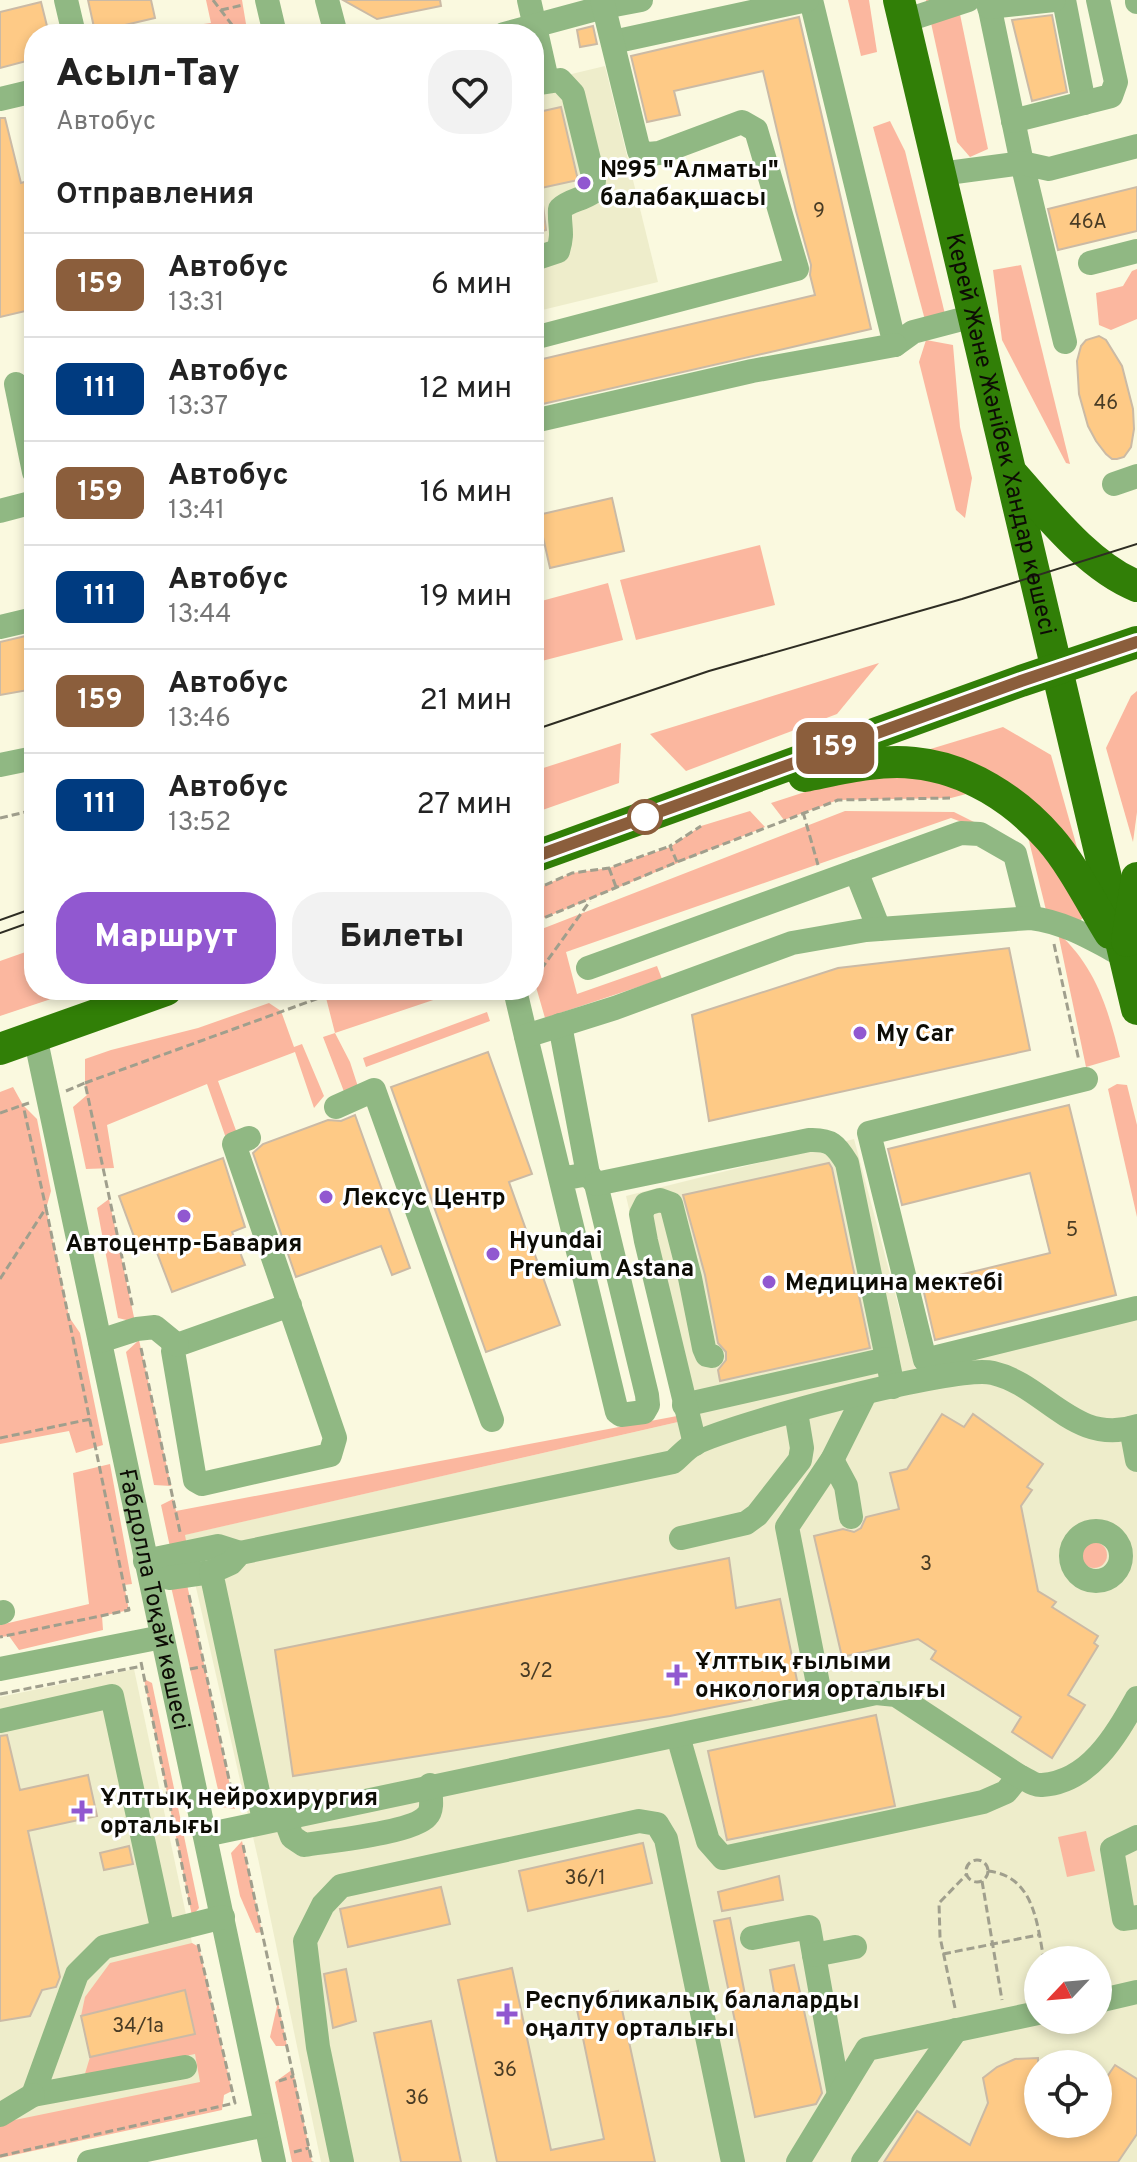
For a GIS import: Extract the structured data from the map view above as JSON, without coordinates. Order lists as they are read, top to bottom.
{
  "streets": {
    "main road": ["Керей Және Жәнібек Хандар көшесі"],
    "street": ["Ғабдолла Тоқай көшесі"]
  },
  "places": {
    "other": [
      "№95 \"Алматы\" балабақшасы",
      "My Car",
      "Лексус Центр",
      "Автоцентр-Бавария",
      "Hyundai Premium Astana",
      "Медицина мектебі"
    ],
    "health": ["Ұлттық ғылыми онкология орталығы", "Ұлттық нейрохирургия орталығы", "Республикалық балаларды оңалту орталығы"]
  },
  "lines": ["bus line 159"],
  "house_numbers": [
    "9",
    "46А",
    "46",
    "5",
    "3",
    "3/2",
    "36/1",
    "34/1а",
    "36",
    "36"
  ],
  "north": "bottom left",
  "page": {
    "on_map": "159",
    "heading": [
      ["Асыл-Тау", "Автобус"],
      "Отправления"
    ],
    "list": [
      {
        "mark": "159",
        "name": "Автобус",
        "note": "13:31",
        "value": "6 мин"
      },
      {
        "mark": "111",
        "name": "Автобус",
        "note": "13:37",
        "value": "12 мин"
      },
      {
        "mark": "159",
        "name": "Автобус",
        "note": "13:41",
        "value": "16 мин"
      },
      {
        "mark": "111",
        "name": "Автобус",
        "note": "13:44",
        "value": "19 мин"
      },
      {
        "mark": "159",
        "name": "Автобус",
        "note": "13:46",
        "value": "21 мин"
      },
      {
        "mark": "111",
        "name": "Автобус",
        "note": "13:52",
        "value": "27 мин"
      }
    ],
    "buttons": ["Маршрут", "Билеты"]
  }
}
